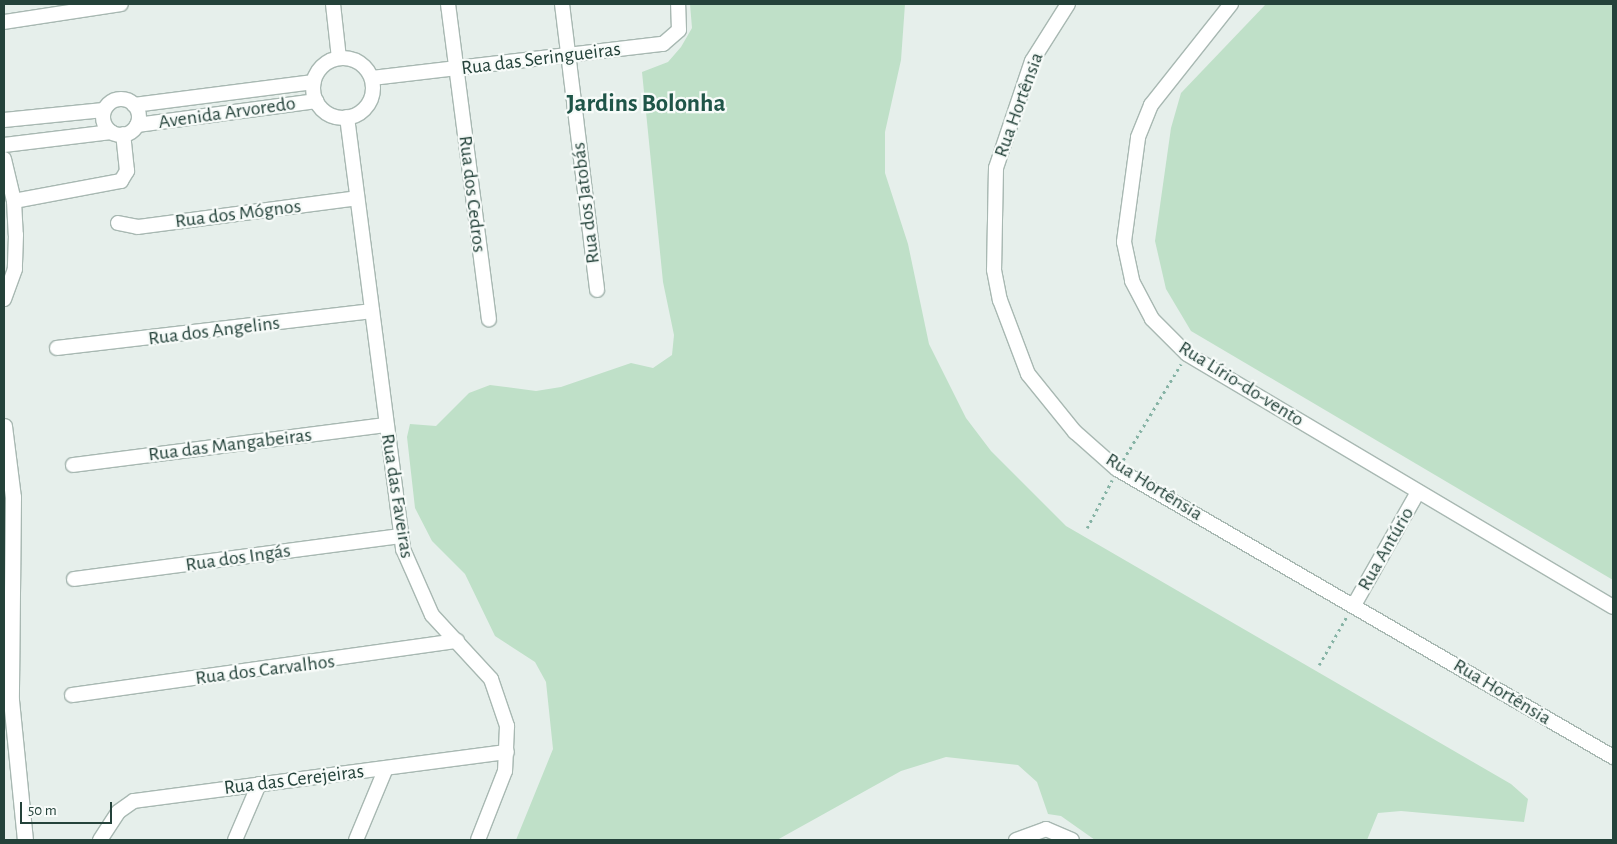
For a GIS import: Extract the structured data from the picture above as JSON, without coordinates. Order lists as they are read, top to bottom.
{
  "streets": {
    "street": [
      "Rua das Seringueiras",
      "Rua Hortênsia",
      "Avenida Arvoredo",
      "Rua dos Cedros",
      "Rua dos Jatobás",
      "Rua dos Mógnos",
      "Rua dos Angelins",
      "Rua Lírio-do-vento",
      "Rua das Mangabeiras",
      "Rua das Faveiras",
      "Rua Antúrio",
      "Rua dos Ingás",
      "Rua dos Carvalhos",
      "Rua das Cerejeiras"
    ]
  },
  "crossings": [
    ["Rua das Seringueiras", "Avenida Arvoredo"],
    ["Rua das Seringueiras", "Rua dos Cedros"],
    ["Rua das Seringueiras", "Rua dos Jatobás"],
    ["Rua das Seringueiras", "Rua das Faveiras"],
    ["Rua Hortênsia", "Rua Antúrio"],
    ["Avenida Arvoredo", "Rua das Faveiras"],
    ["Rua dos Mógnos", "Rua das Faveiras"],
    ["Rua dos Angelins", "Rua das Faveiras"],
    ["Rua Lírio-do-vento", "Rua Antúrio"],
    ["Rua das Mangabeiras", "Rua das Faveiras"],
    ["Rua das Faveiras", "Rua dos Ingás"],
    ["Rua das Faveiras", "Rua dos Carvalhos"],
    ["Rua das Faveiras", "Rua das Cerejeiras"]
  ],
  "districts": ["Jardins Bolonha"],
  "scale_bar": "50 m"
}
